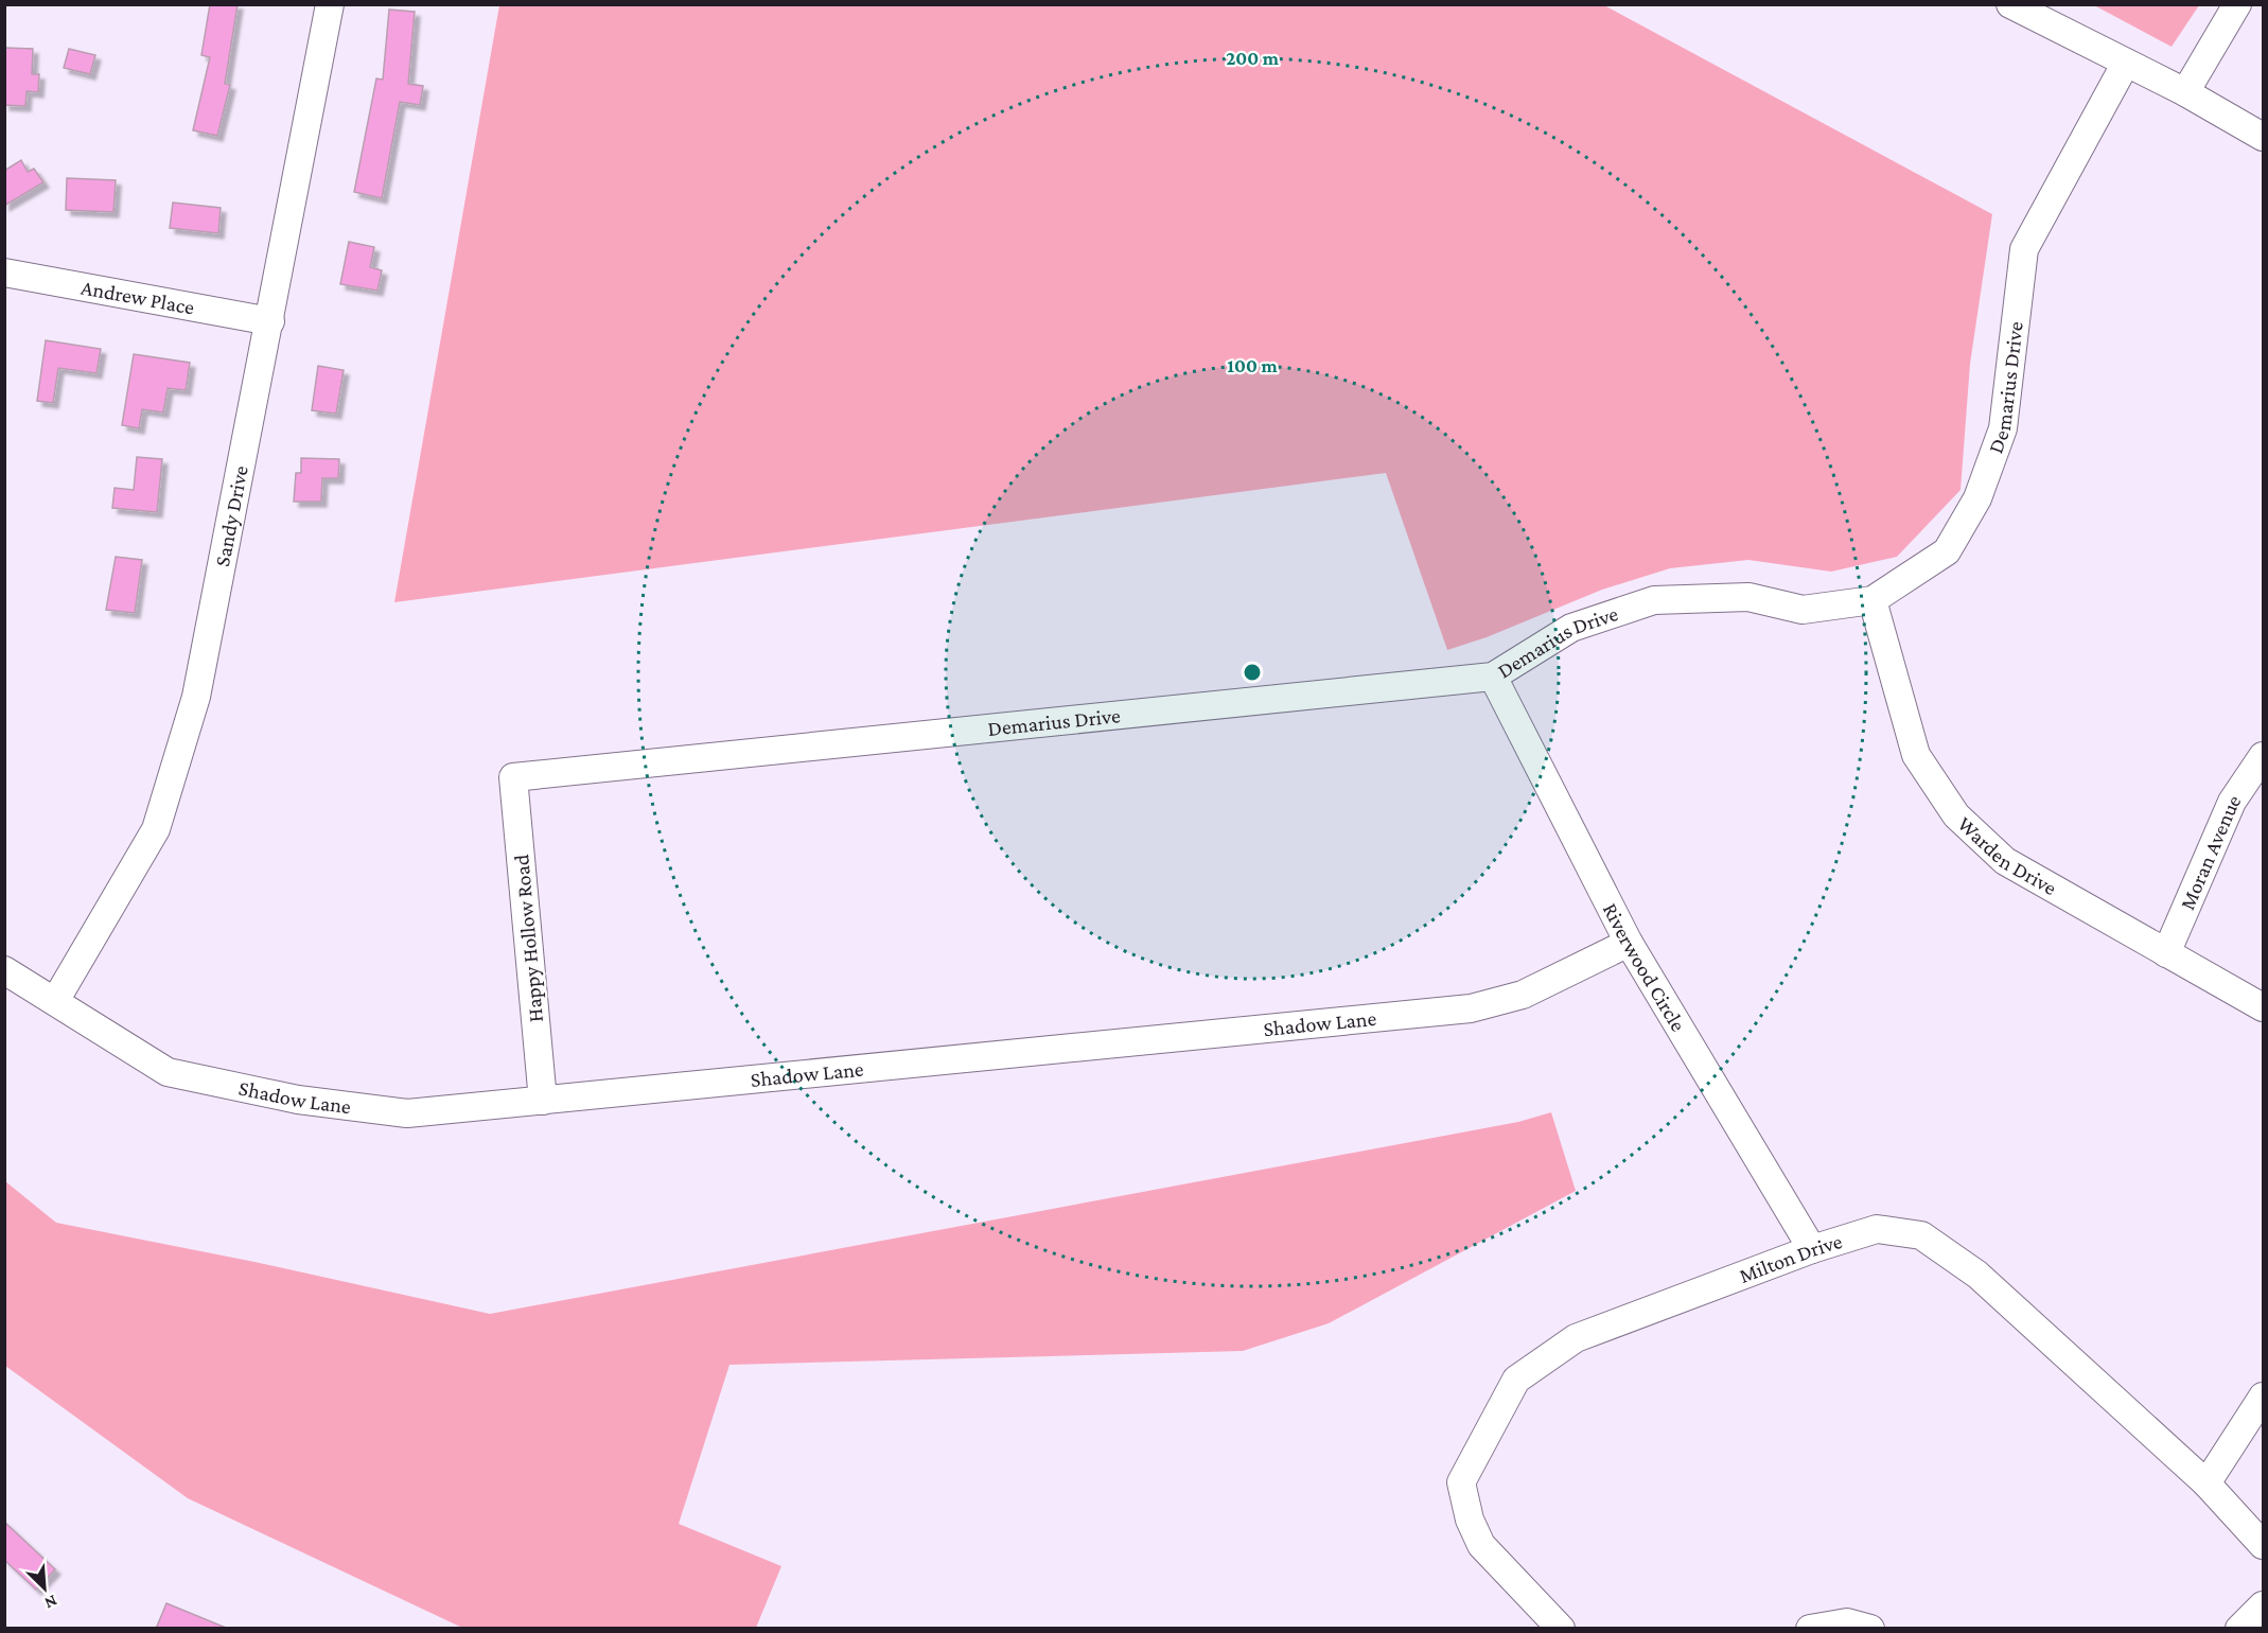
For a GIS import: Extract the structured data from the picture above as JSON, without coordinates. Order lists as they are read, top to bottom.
{
  "streets": {
    "street": [
      "Andrew Place",
      "Demarius Drive",
      "Sandy Drive",
      "Moran Avenue",
      "Warden Drive",
      "Happy Hollow Road",
      "Riverwood Circle",
      "Shadow Lane",
      "Milton Drive"
    ]
  },
  "crossings": [
    ["Andrew Place", "Sandy Drive"],
    ["Demarius Drive", "Warden Drive"],
    ["Demarius Drive", "Happy Hollow Road"],
    ["Demarius Drive", "Riverwood Circle"],
    ["Sandy Drive", "Shadow Lane"],
    ["Moran Avenue", "Warden Drive"],
    ["Happy Hollow Road", "Shadow Lane"],
    ["Riverwood Circle", "Shadow Lane"],
    ["Riverwood Circle", "Milton Drive"]
  ],
  "north": "bottom right",
  "rings": ["200 m", "100 m"]
}
